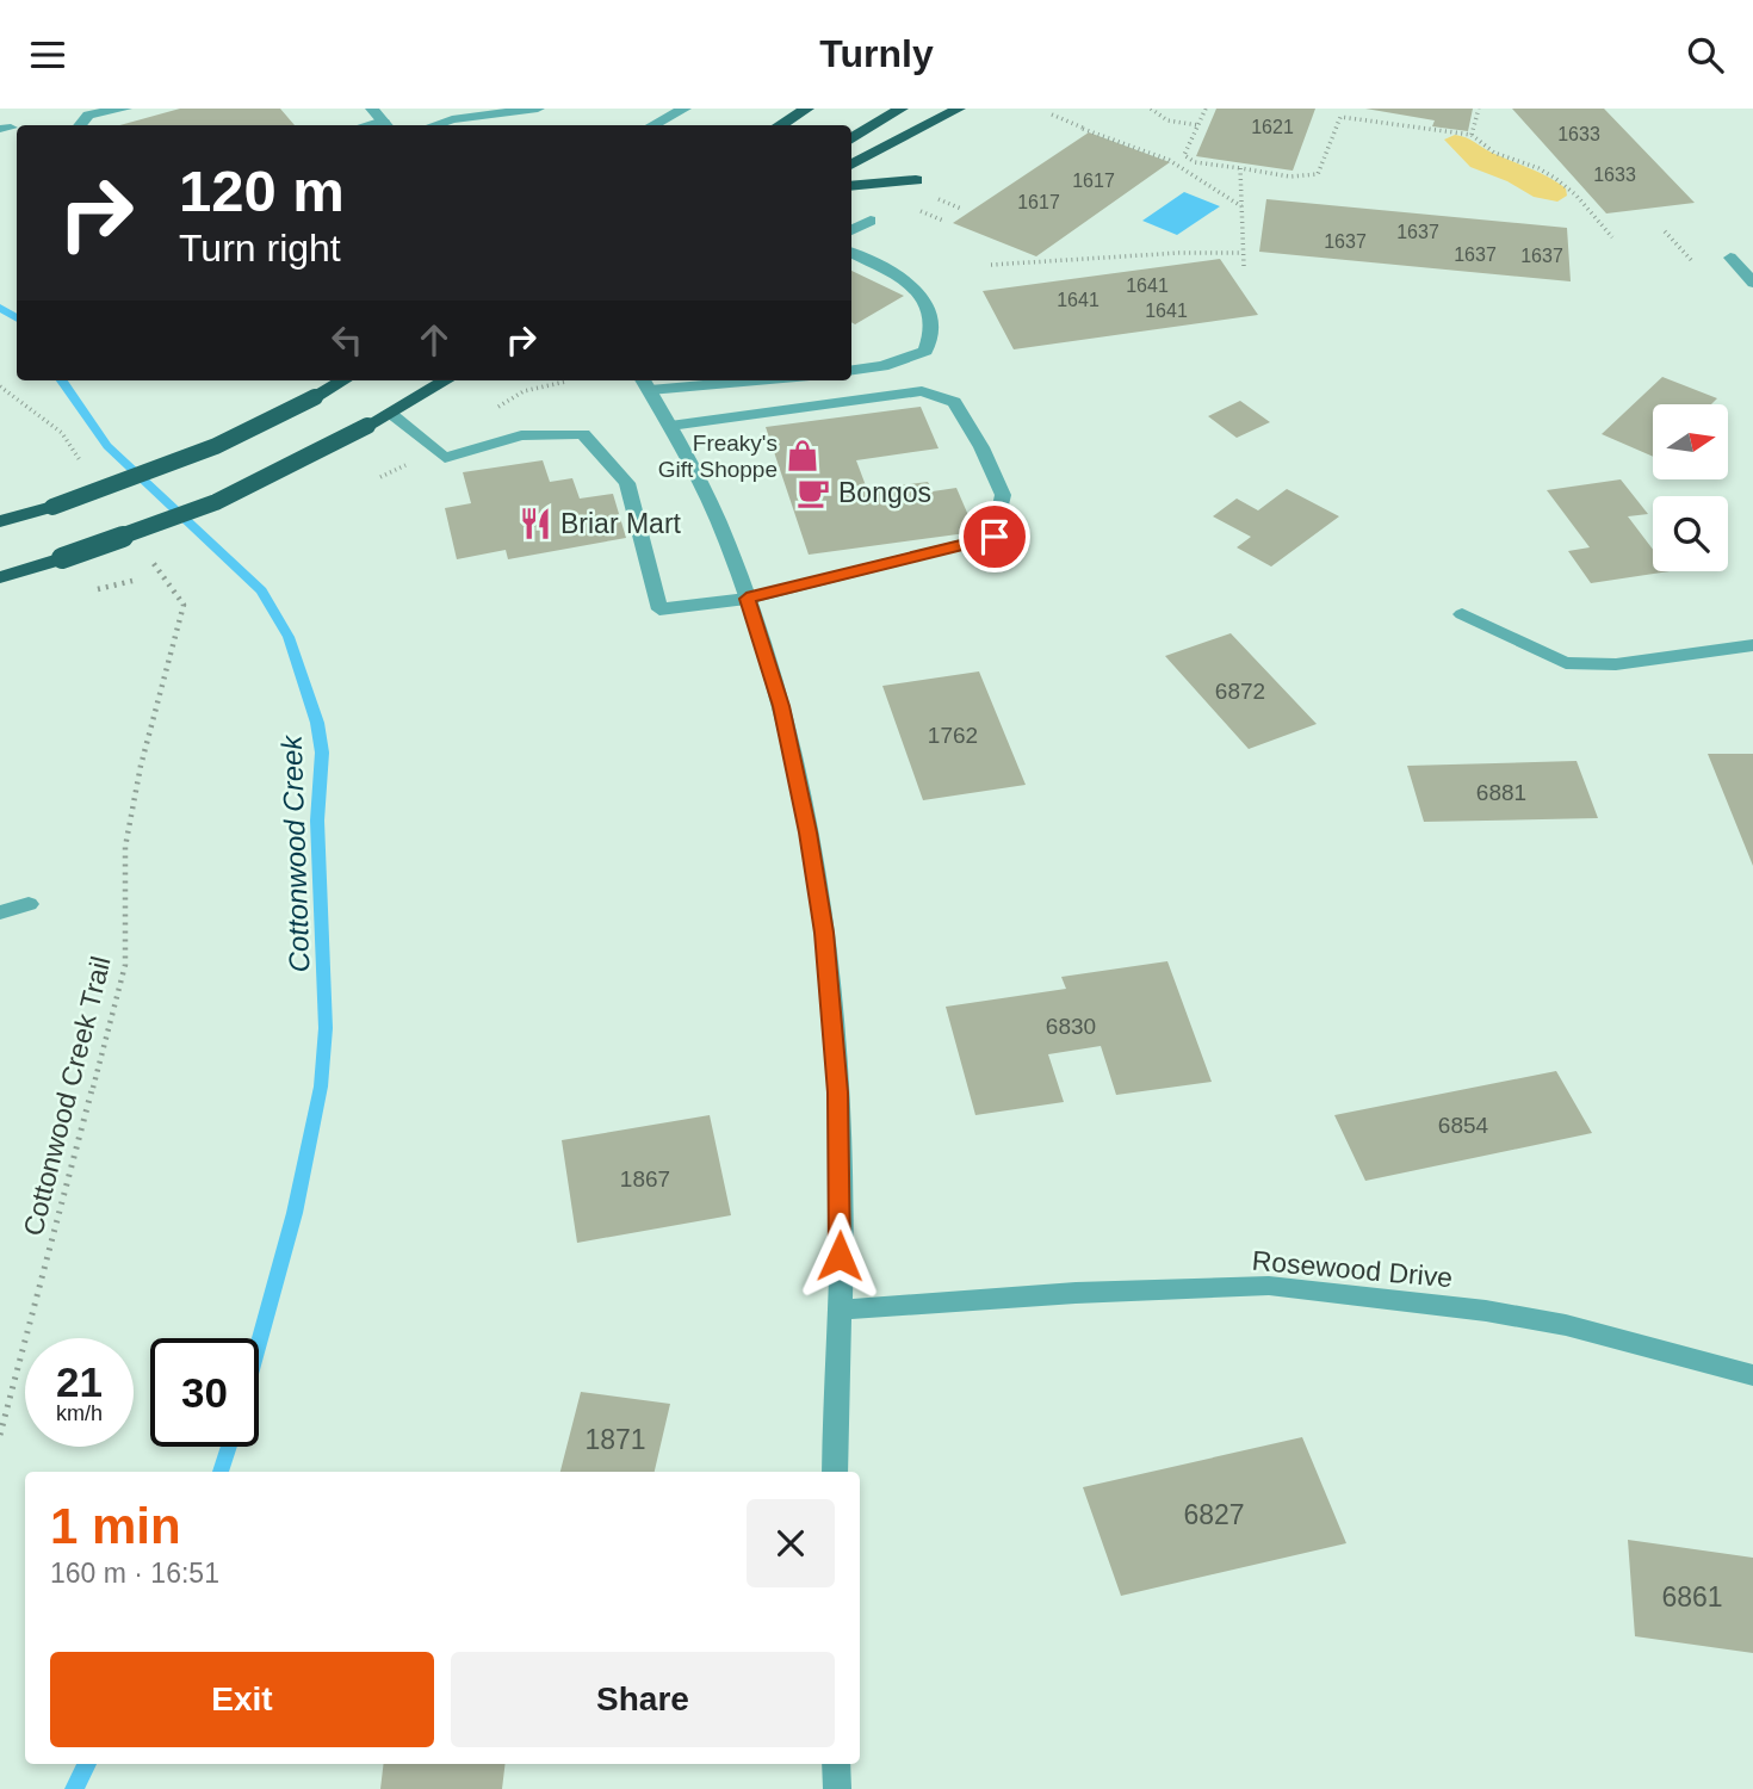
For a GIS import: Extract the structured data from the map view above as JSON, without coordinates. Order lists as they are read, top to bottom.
{
  "streets": {
    "street": ["Rosewood Drive"],
    "path": ["Cottonwood Creek Trail"]
  },
  "water": ["Cottonwood Creek"],
  "places": {
    "shop": ["Freaky's Gift Shoppe"],
    "cafe": ["Bongos"],
    "restaurant": ["Briar Mart"]
  },
  "house_numbers": [
    "1621",
    "1633",
    "1633",
    "1617",
    "1617",
    "1637",
    "1637",
    "1637",
    "1637",
    "1641",
    "1641",
    "1641",
    "6872",
    "1762",
    "6881",
    "6830",
    "6854",
    "1867",
    "1871",
    "6827",
    "6861"
  ],
  "north": "right",
  "page": {
    "header": "Turnly",
    "turn": ["120 m", "Turn right"],
    "speed": "21 km/h",
    "limit": "30",
    "heading": ["1 min", "160 m · 16:51"],
    "buttons": ["Exit", "Share"]
  }
}
